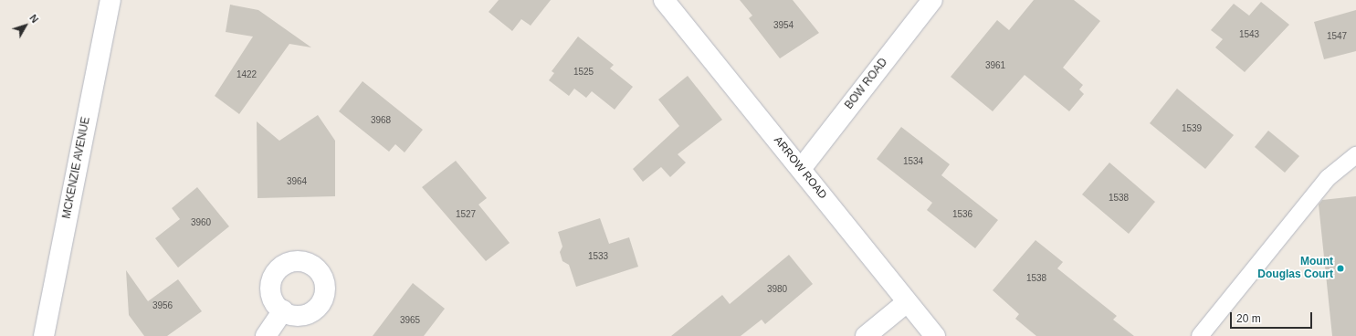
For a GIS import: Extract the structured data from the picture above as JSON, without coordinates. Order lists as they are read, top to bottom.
{
  "streets": {
    "street": ["BOW ROAD", "MCKENZIE AVENUE", "ARROW ROAD"]
  },
  "crossings": [
    ["BOW ROAD", "ARROW ROAD"]
  ],
  "places": ["Mount Douglas Court"],
  "house_numbers": [
    "3954",
    "1543",
    "1547",
    "3961",
    "1525",
    "1422",
    "3968",
    "1539",
    "1534",
    "3964",
    "1538",
    "1527",
    "1536",
    "3960",
    "1533",
    "1538",
    "3980",
    "3956",
    "3965"
  ],
  "scale_bar": "20 m",
  "north": "top right"
}
